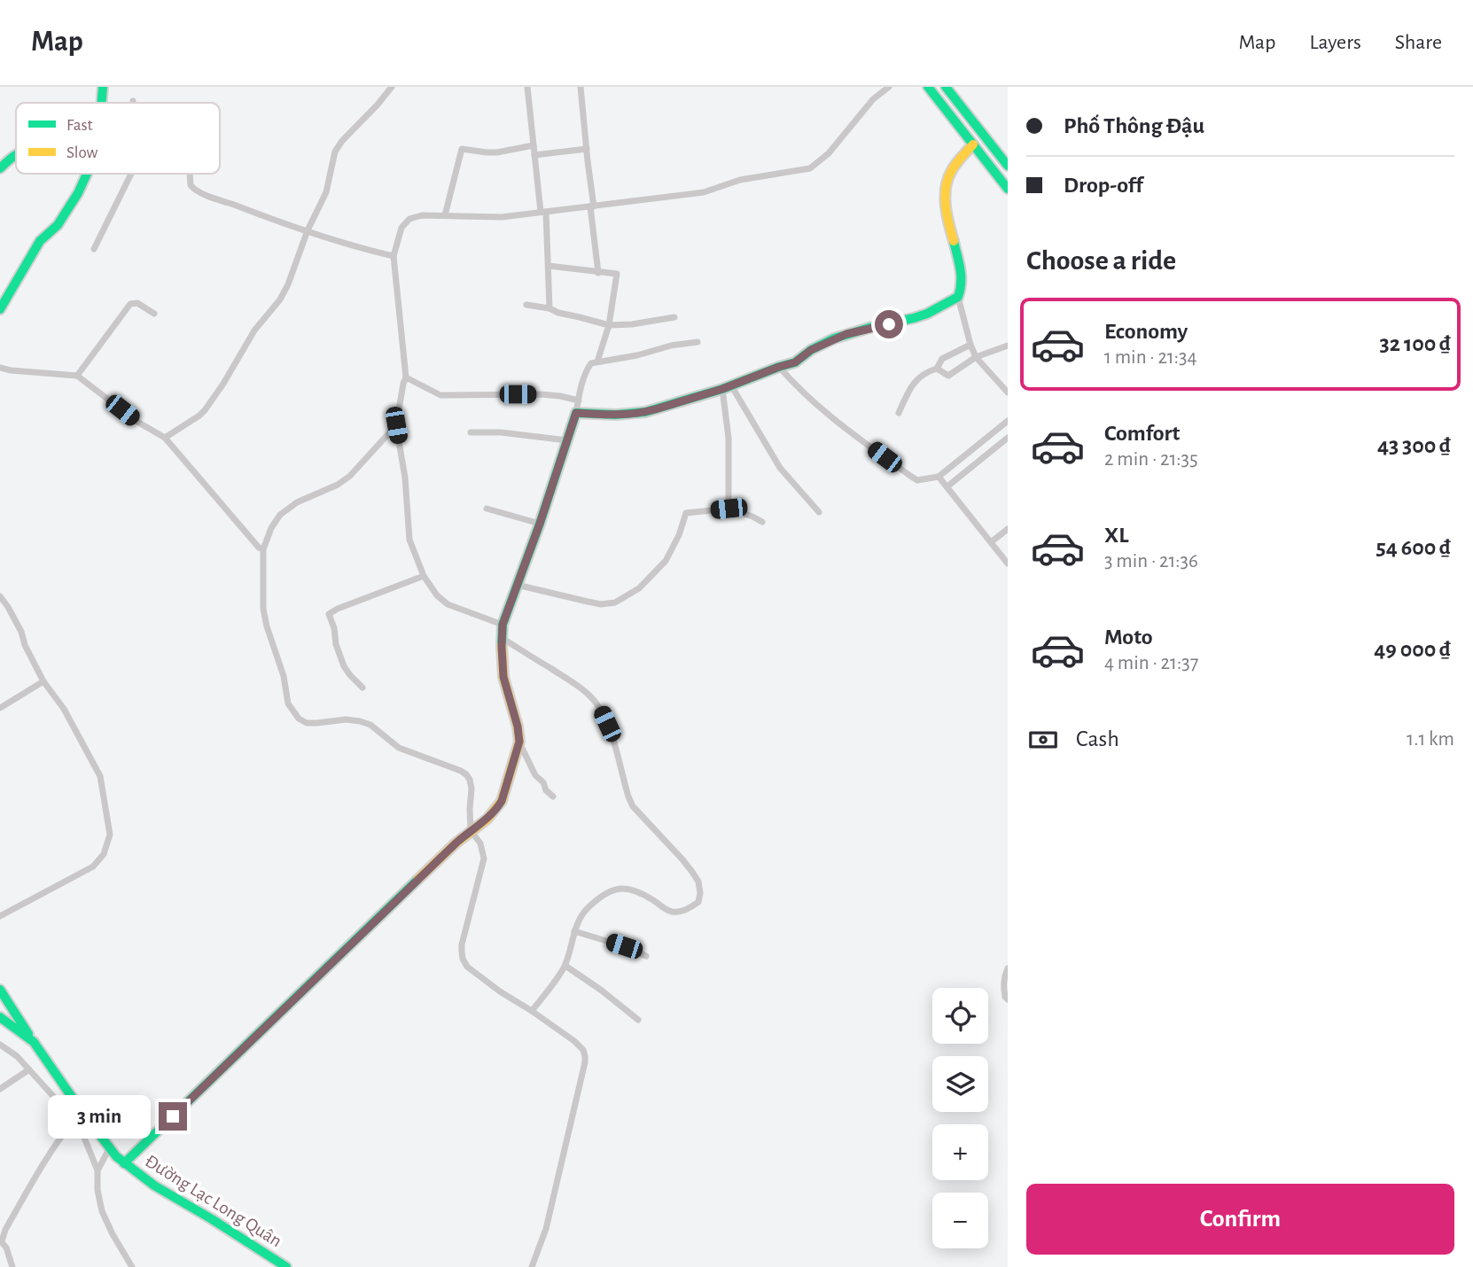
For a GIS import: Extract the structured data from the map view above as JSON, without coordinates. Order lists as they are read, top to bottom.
{
  "streets": {
    "main road": ["Đường Lạc Long Quân"]
  },
  "legend": ["Fast", "Slow"],
  "page": {
    "header": "Map",
    "nav": ["Map", "Layers", "Share"],
    "banner": ["Phố Thông Đậu", "Drop-off"],
    "heading": "Choose a ride",
    "list": [
      {
        "name": "Economy",
        "note": "1 min · 21:34",
        "value": "32 100 ₫"
      },
      {
        "name": "Comfort",
        "note": "2 min · 21:35",
        "value": "43 300 ₫"
      },
      {
        "name": "XL",
        "note": "3 min · 21:36",
        "value": "54 600 ₫"
      },
      {
        "name": "Moto",
        "note": "4 min · 21:37",
        "value": "49 000 ₫"
      }
    ],
    "pay": ["Cash", "1.1 km"],
    "map_buttons": ["+", "−"],
    "bubble": "3 min",
    "buttons": "Confirm"
  }
}
